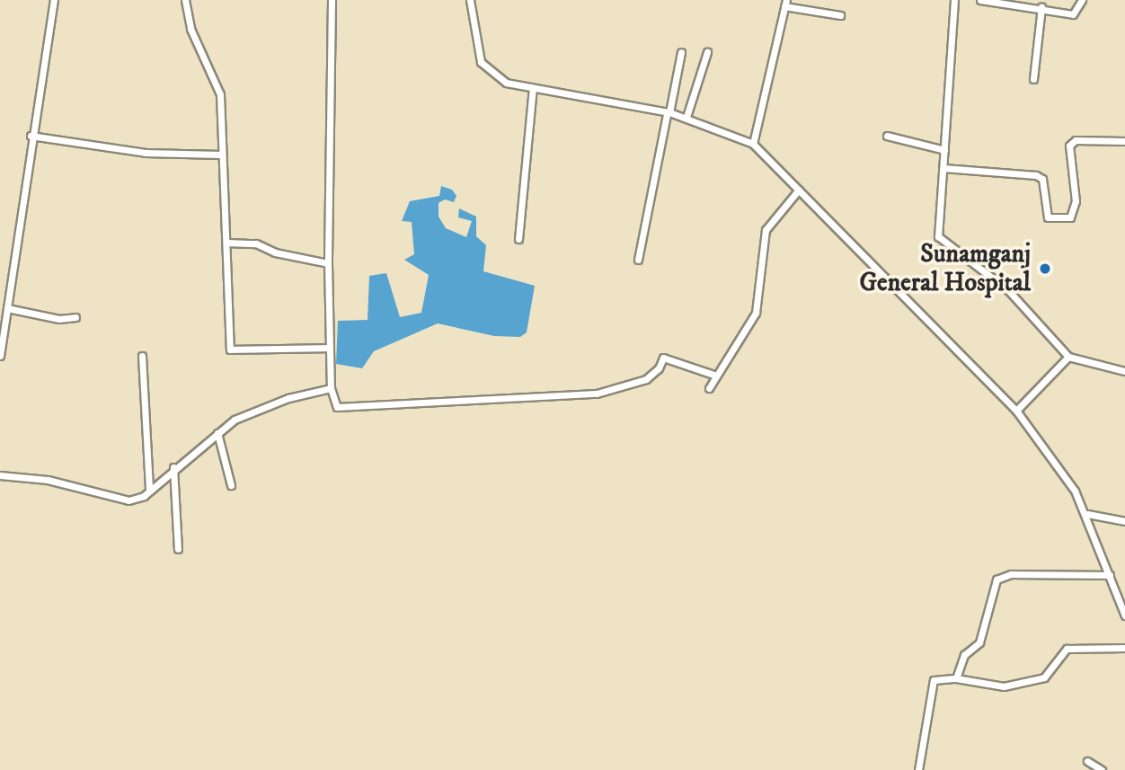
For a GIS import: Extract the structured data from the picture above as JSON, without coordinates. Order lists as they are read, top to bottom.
{
  "places": ["Sunamganj General Hospital"]
}
